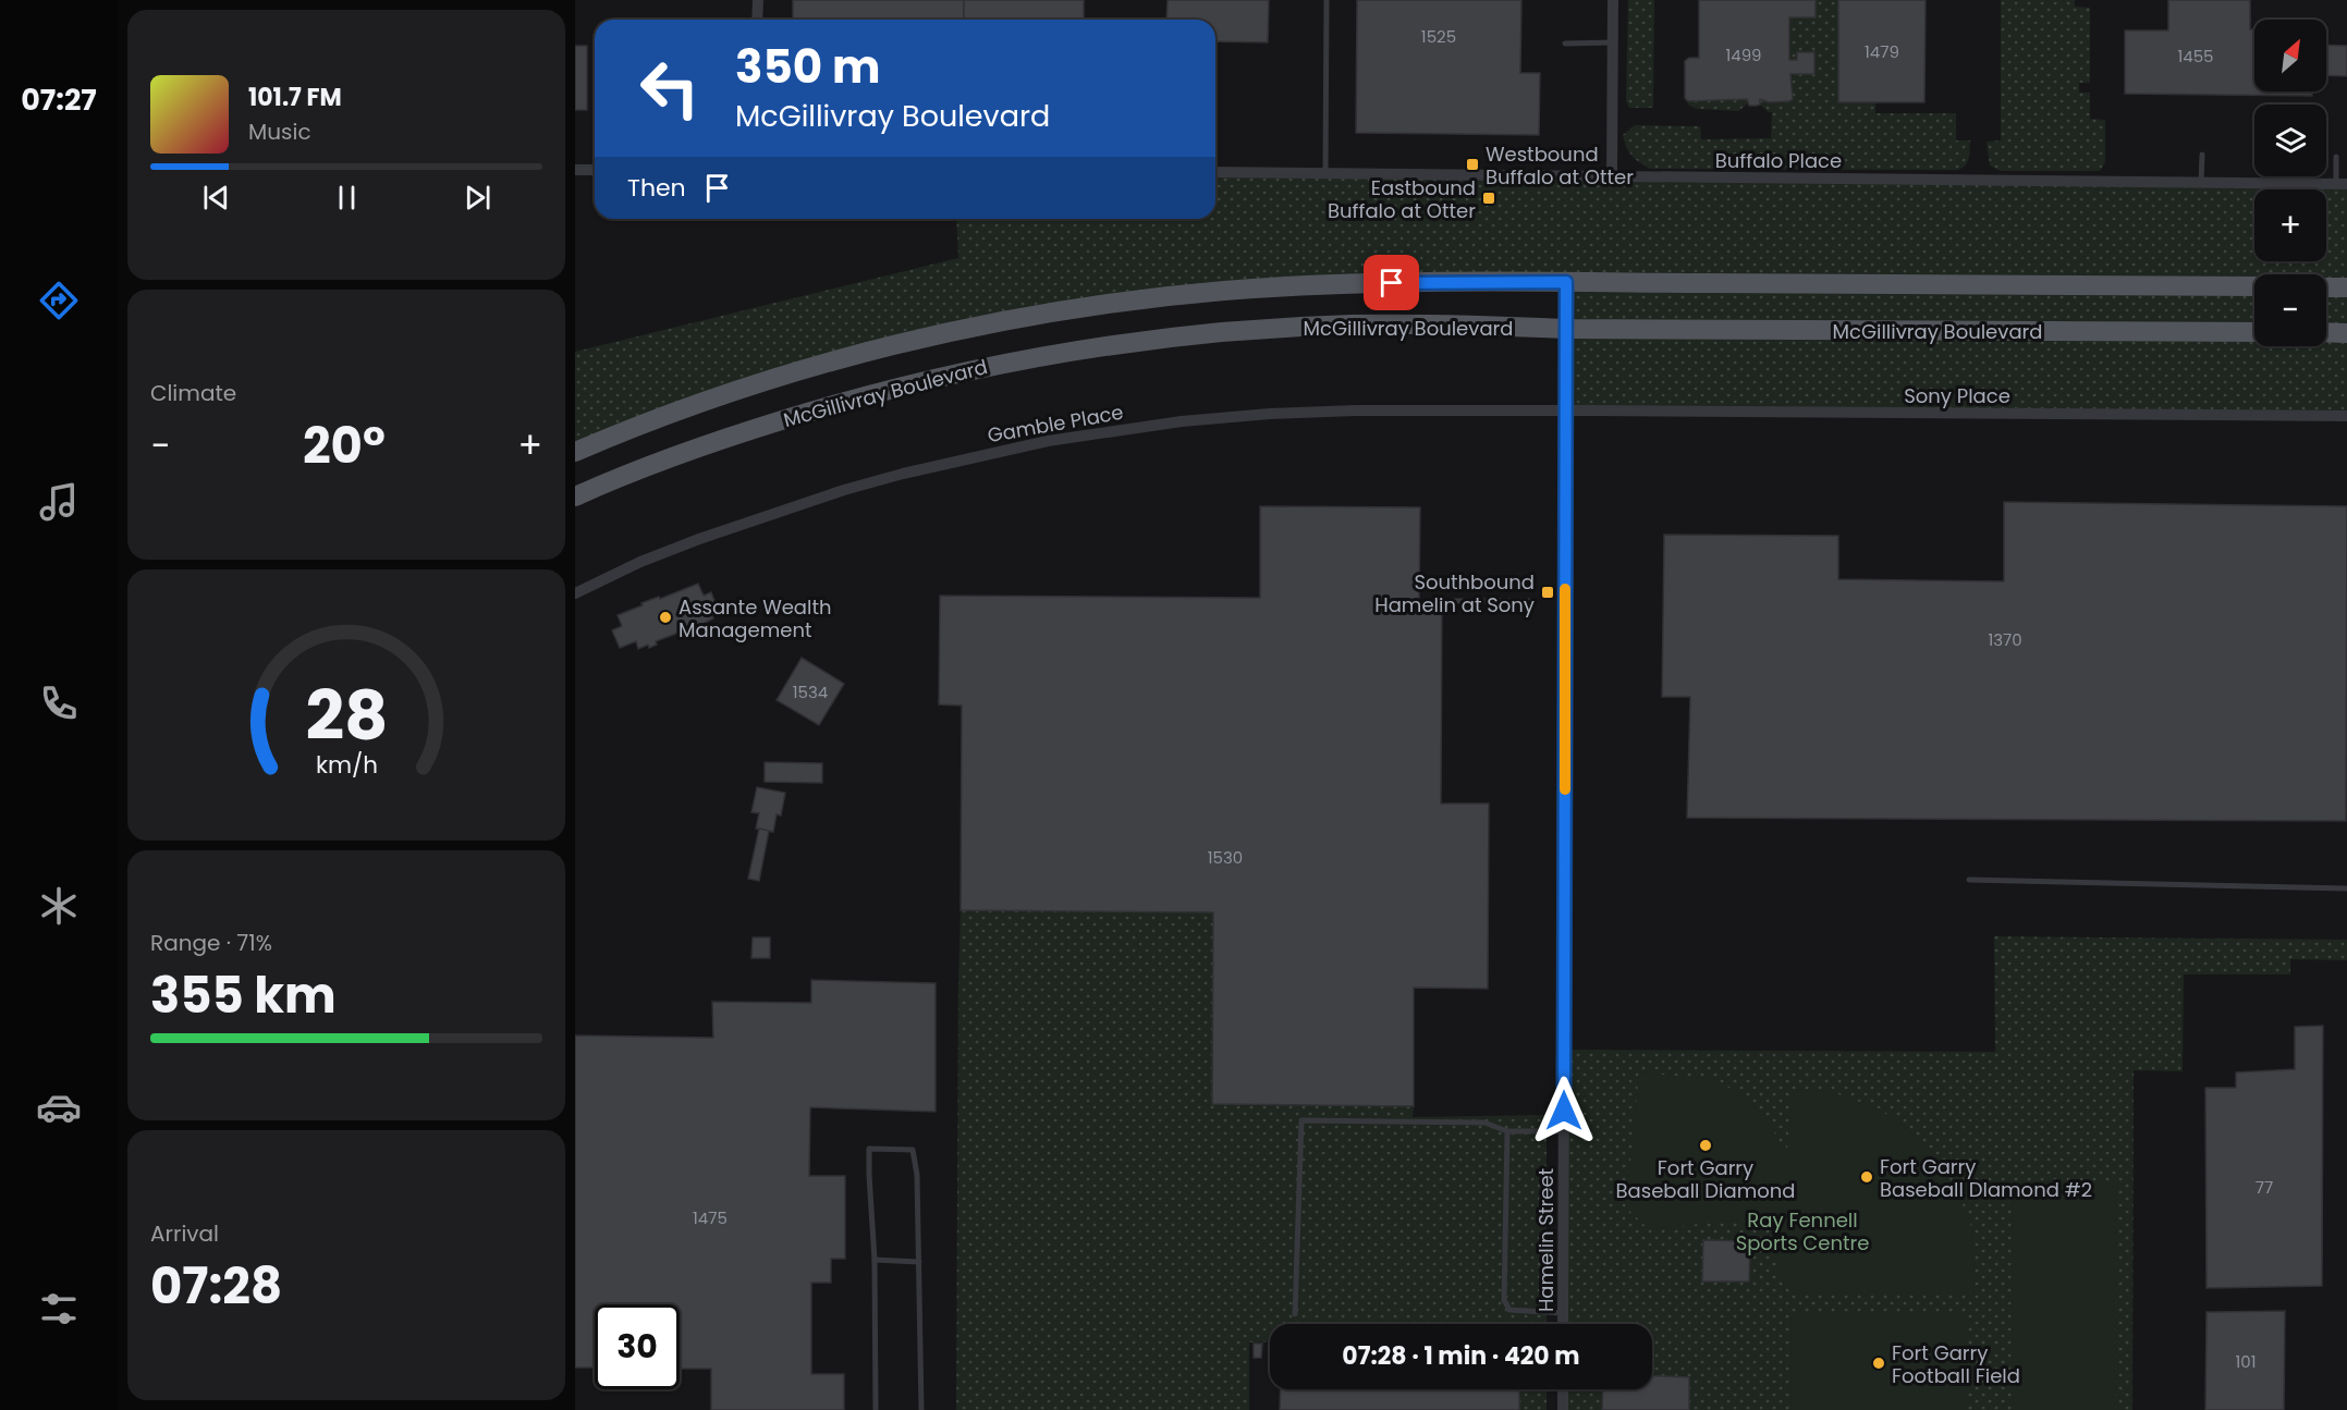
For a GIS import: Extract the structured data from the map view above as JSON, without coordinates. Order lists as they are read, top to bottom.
{
  "streets": {
    "main road": ["McGillivray Boulevard"],
    "street": [
      "Buffalo Place",
      "Sony Place",
      "Gamble Place",
      "Hamelin Street"
    ]
  },
  "crossings": [
    ["McGillivray Boulevard", "Hamelin Street"],
    ["Sony Place", "Gamble Place"],
    ["Sony Place", "Hamelin Street"],
    ["Gamble Place", "Hamelin Street"]
  ],
  "parks": ["Ray Fennell Sports Centre"],
  "places": {
    "transit": ["Westbound Buffalo at Otter", "Eastbound Buffalo at Otter", "Southbound Hamelin at Sony"],
    "other": [
      "Assante Wealth Management",
      "Fort Garry Baseball Diamond",
      "Fort Garry Baseball DIamond #2",
      "Fort Garry Football Field"
    ]
  },
  "house_numbers": [
    "1525",
    "1479",
    "1499",
    "1455",
    "1370",
    "1534",
    "1530",
    "77",
    "1475",
    "101"
  ],
  "north": "top right",
  "page": {
    "tabs": "07:27",
    "map_buttons": ["+", "−"],
    "turn": ["350 m", "McGillivray Boulevard"],
    "song": ["101.7 FM", "Music"],
    "then": "Then",
    "tile": [
      "Climate",
      ["Range · 71%", "355 km"],
      ["Arrival", "07:28"]
    ],
    "heat": ["−", "20°", "+"],
    "limit": "30",
    "trip": "07:28 · 1 min · 420 m",
    "gauge": ["28", "km/h"]
  }
}
